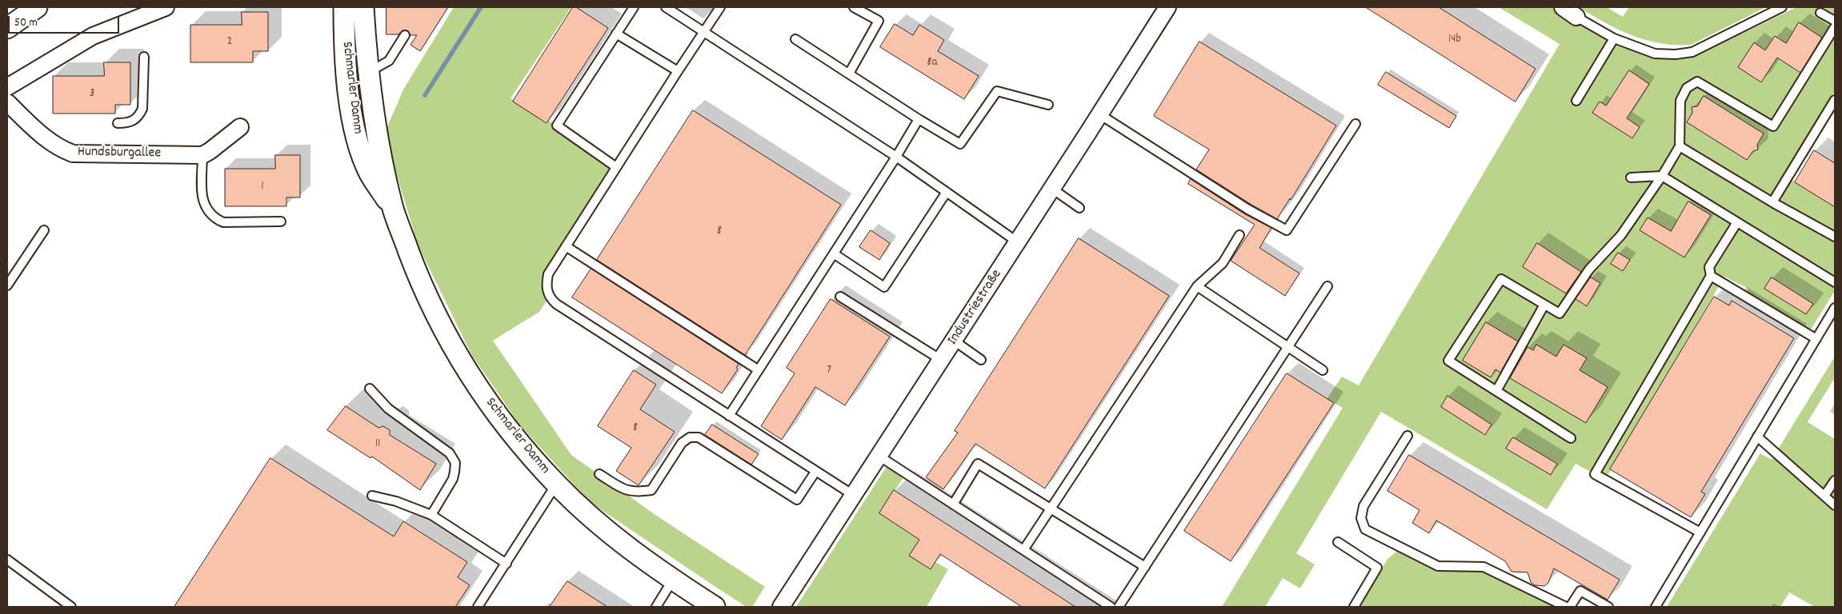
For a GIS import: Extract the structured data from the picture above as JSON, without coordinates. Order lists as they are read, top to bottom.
{
  "streets": {
    "street": ["Schmarler Damm", "Hundsburgallee", "Industriestraße"]
  },
  "house_numbers": [
    "14b",
    "2",
    "8a",
    "3",
    "1",
    "8",
    "7",
    "8",
    "11"
  ],
  "scale_bar": "50 m"
}
